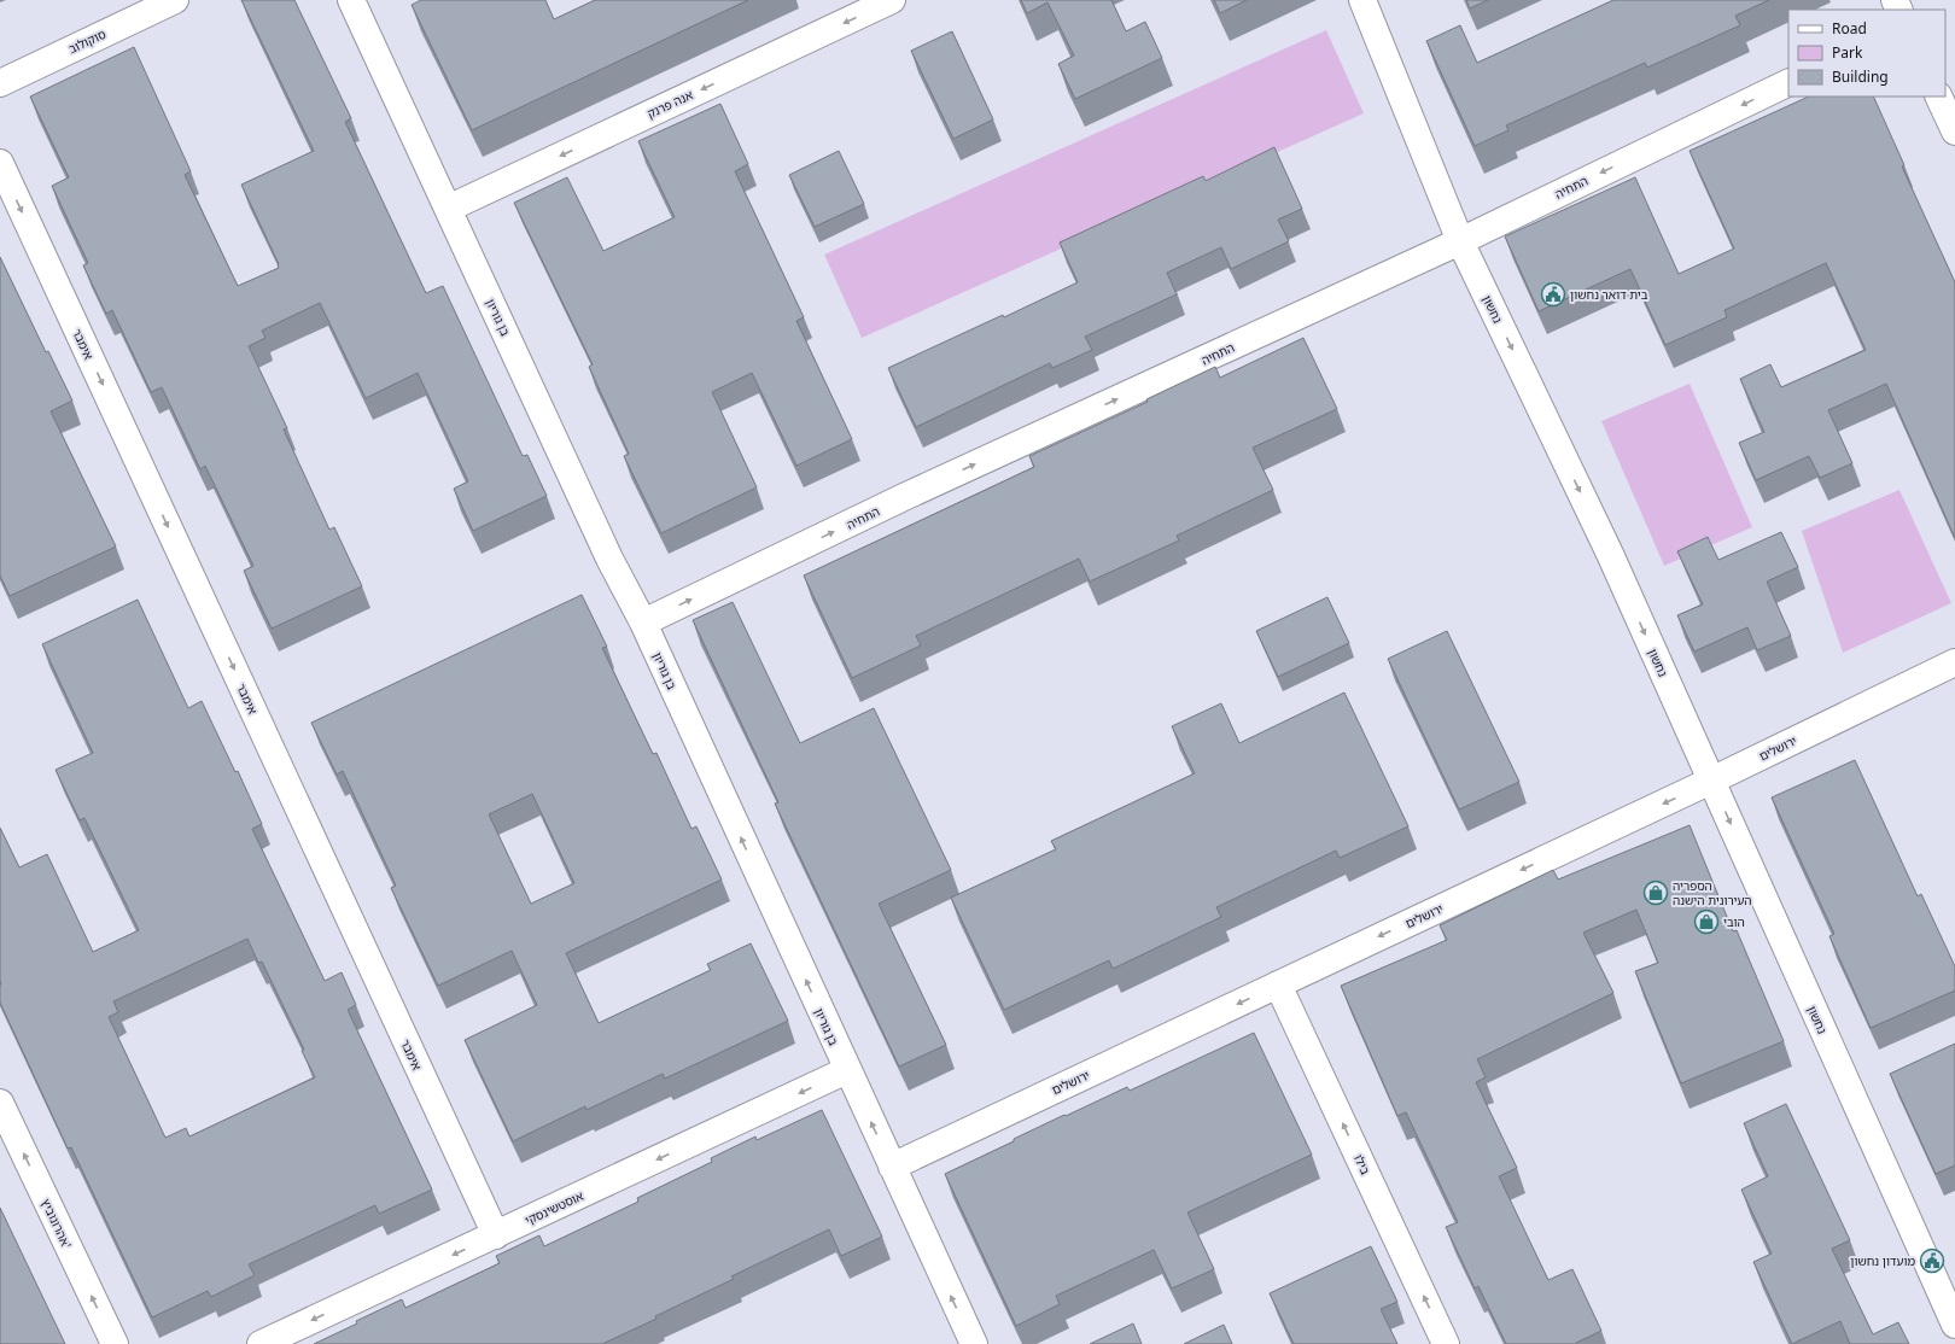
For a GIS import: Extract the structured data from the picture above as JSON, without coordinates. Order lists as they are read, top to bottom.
{
  "streets": {
    "street": [
      "סוקולוב",
      "אנה פרנק",
      "התחיה",
      "נחשון",
      "בן גוריון",
      "אימבר",
      "ירושלים",
      "בילו",
      "אוסטשינסקי",
      "אהרונוביץ'"
    ]
  },
  "crossings": [
    ["אנה פרנק", "בן גוריון"],
    ["התחיה", "נחשון"],
    ["התחיה", "בן גוריון"],
    ["נחשון", "ירושלים"],
    ["בן גוריון", "ירושלים"],
    ["בן גוריון", "אוסטשינסקי"],
    ["אימבר", "אוסטשינסקי"],
    ["ירושלים", "בילו"]
  ],
  "one_way": [
    "אנה פרנק",
    "נחשון",
    "בן גוריון",
    "אימבר",
    "ירושלים",
    "בילו",
    "אוסטשינסקי",
    "אהרונוביץ'"
  ],
  "places": {
    "public building": ["בית דואר נחשון", "מועדון נחשון"],
    "shop": ["הספריה העירונית הישנה", "הובי"]
  },
  "legend": ["Road", "Park", "Building"]
}
